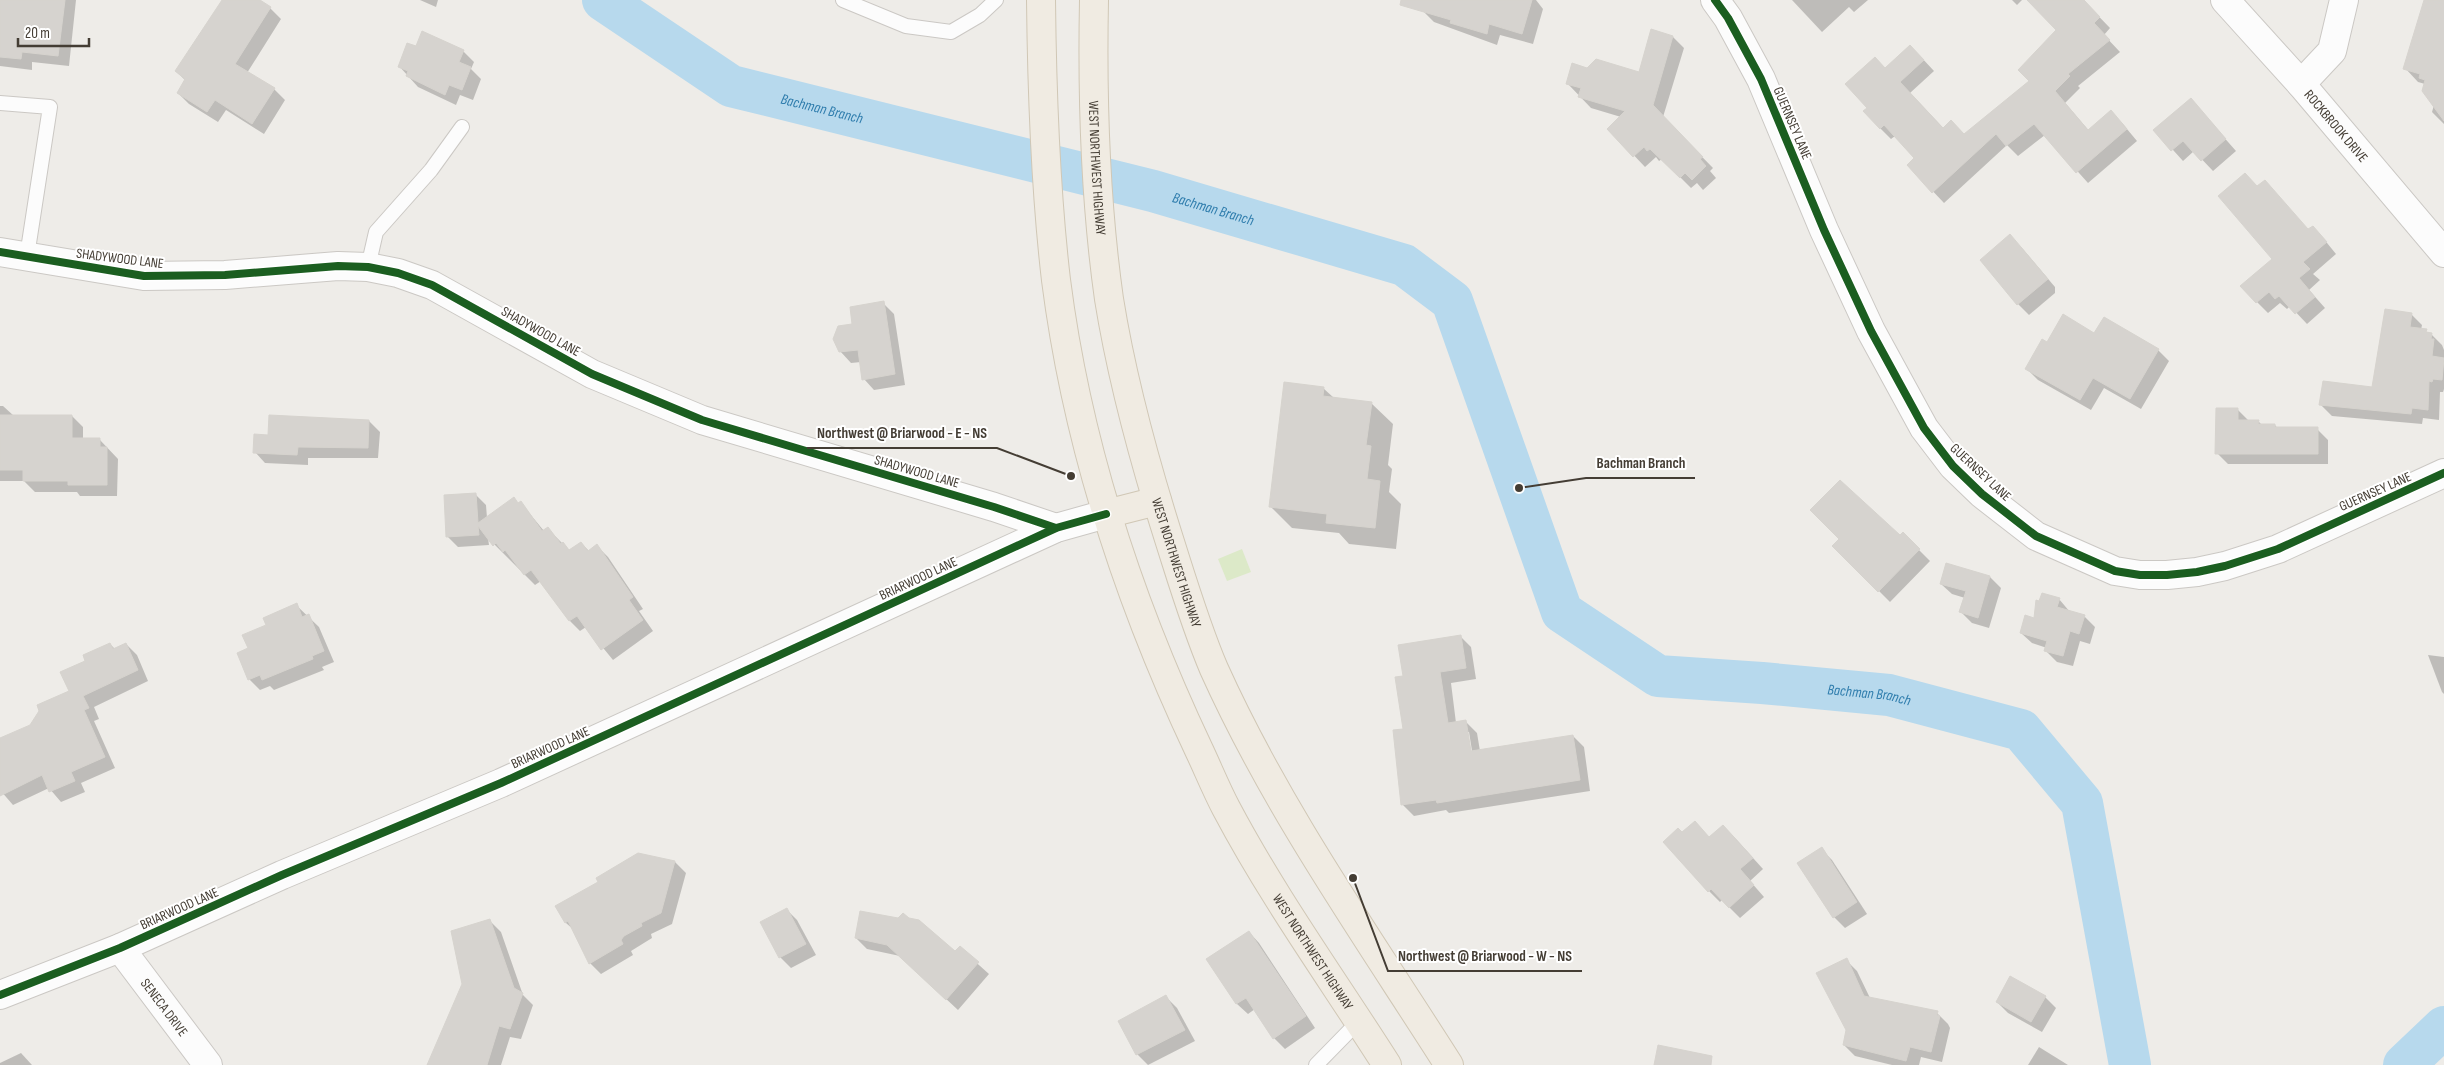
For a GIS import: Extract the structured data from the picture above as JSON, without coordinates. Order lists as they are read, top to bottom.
{
  "streets": {
    "main road": ["WEST NORTHWEST HIGHWAY"],
    "street": [
      "GUERNSEY LANE",
      "ROCKBROOK DRIVE",
      "SHADYWOOD LANE",
      "BRIARWOOD LANE",
      "SENECA DRIVE"
    ]
  },
  "crossings": [
    ["WEST NORTHWEST HIGHWAY", "BRIARWOOD LANE"],
    ["SHADYWOOD LANE", "BRIARWOOD LANE"],
    ["BRIARWOOD LANE", "SENECA DRIVE"]
  ],
  "water": ["Bachman Branch"],
  "places": ["Northwest @ Briarwood - E - NS", "Bachman Branch", "Northwest @ Briarwood - W - NS"],
  "scale_bar": "20 m"
}
